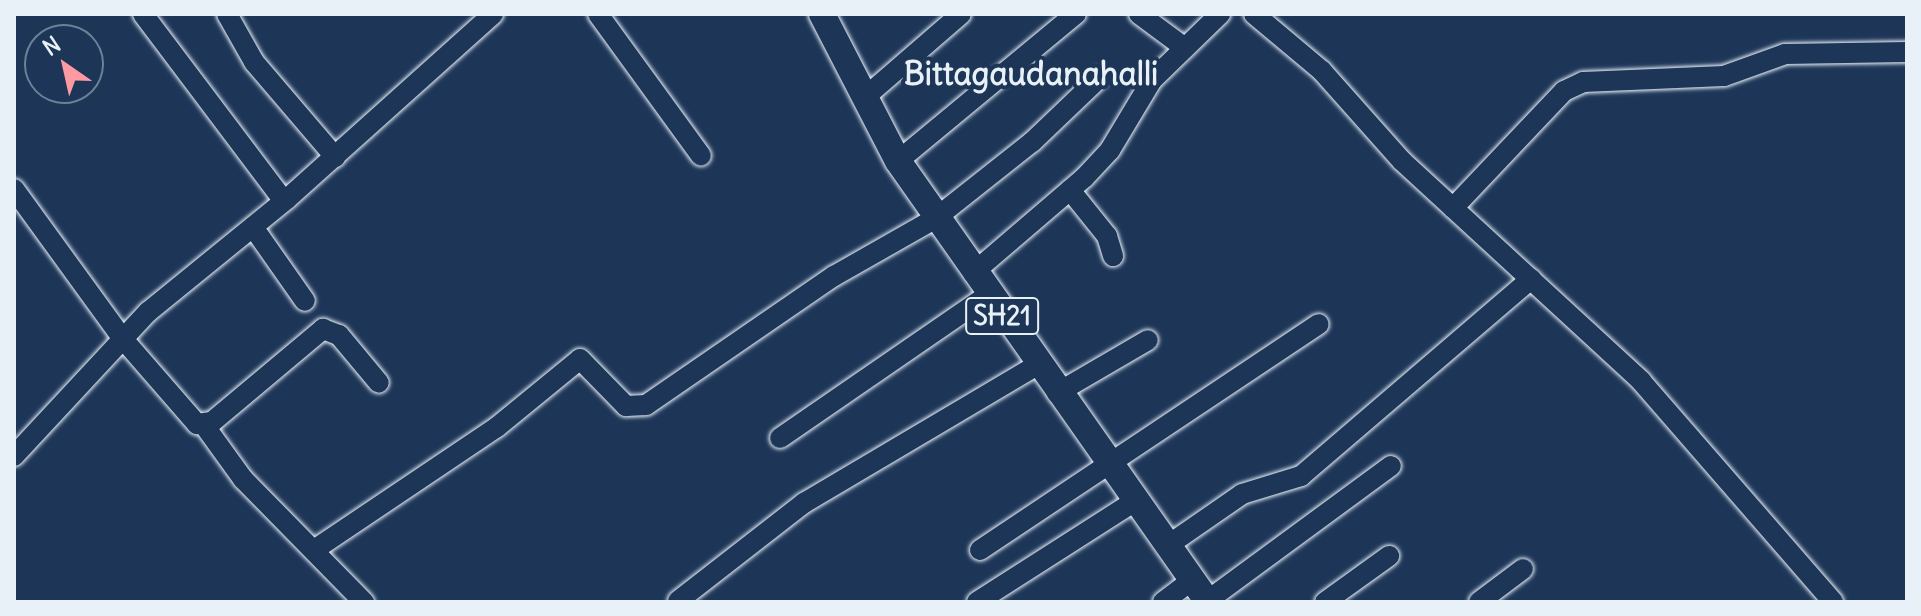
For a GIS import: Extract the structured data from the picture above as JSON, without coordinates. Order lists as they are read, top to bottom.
{
  "streets": {
    "main road": ["SH21"]
  },
  "districts": ["Bittagaudanahalli"],
  "north": "top left"
}
